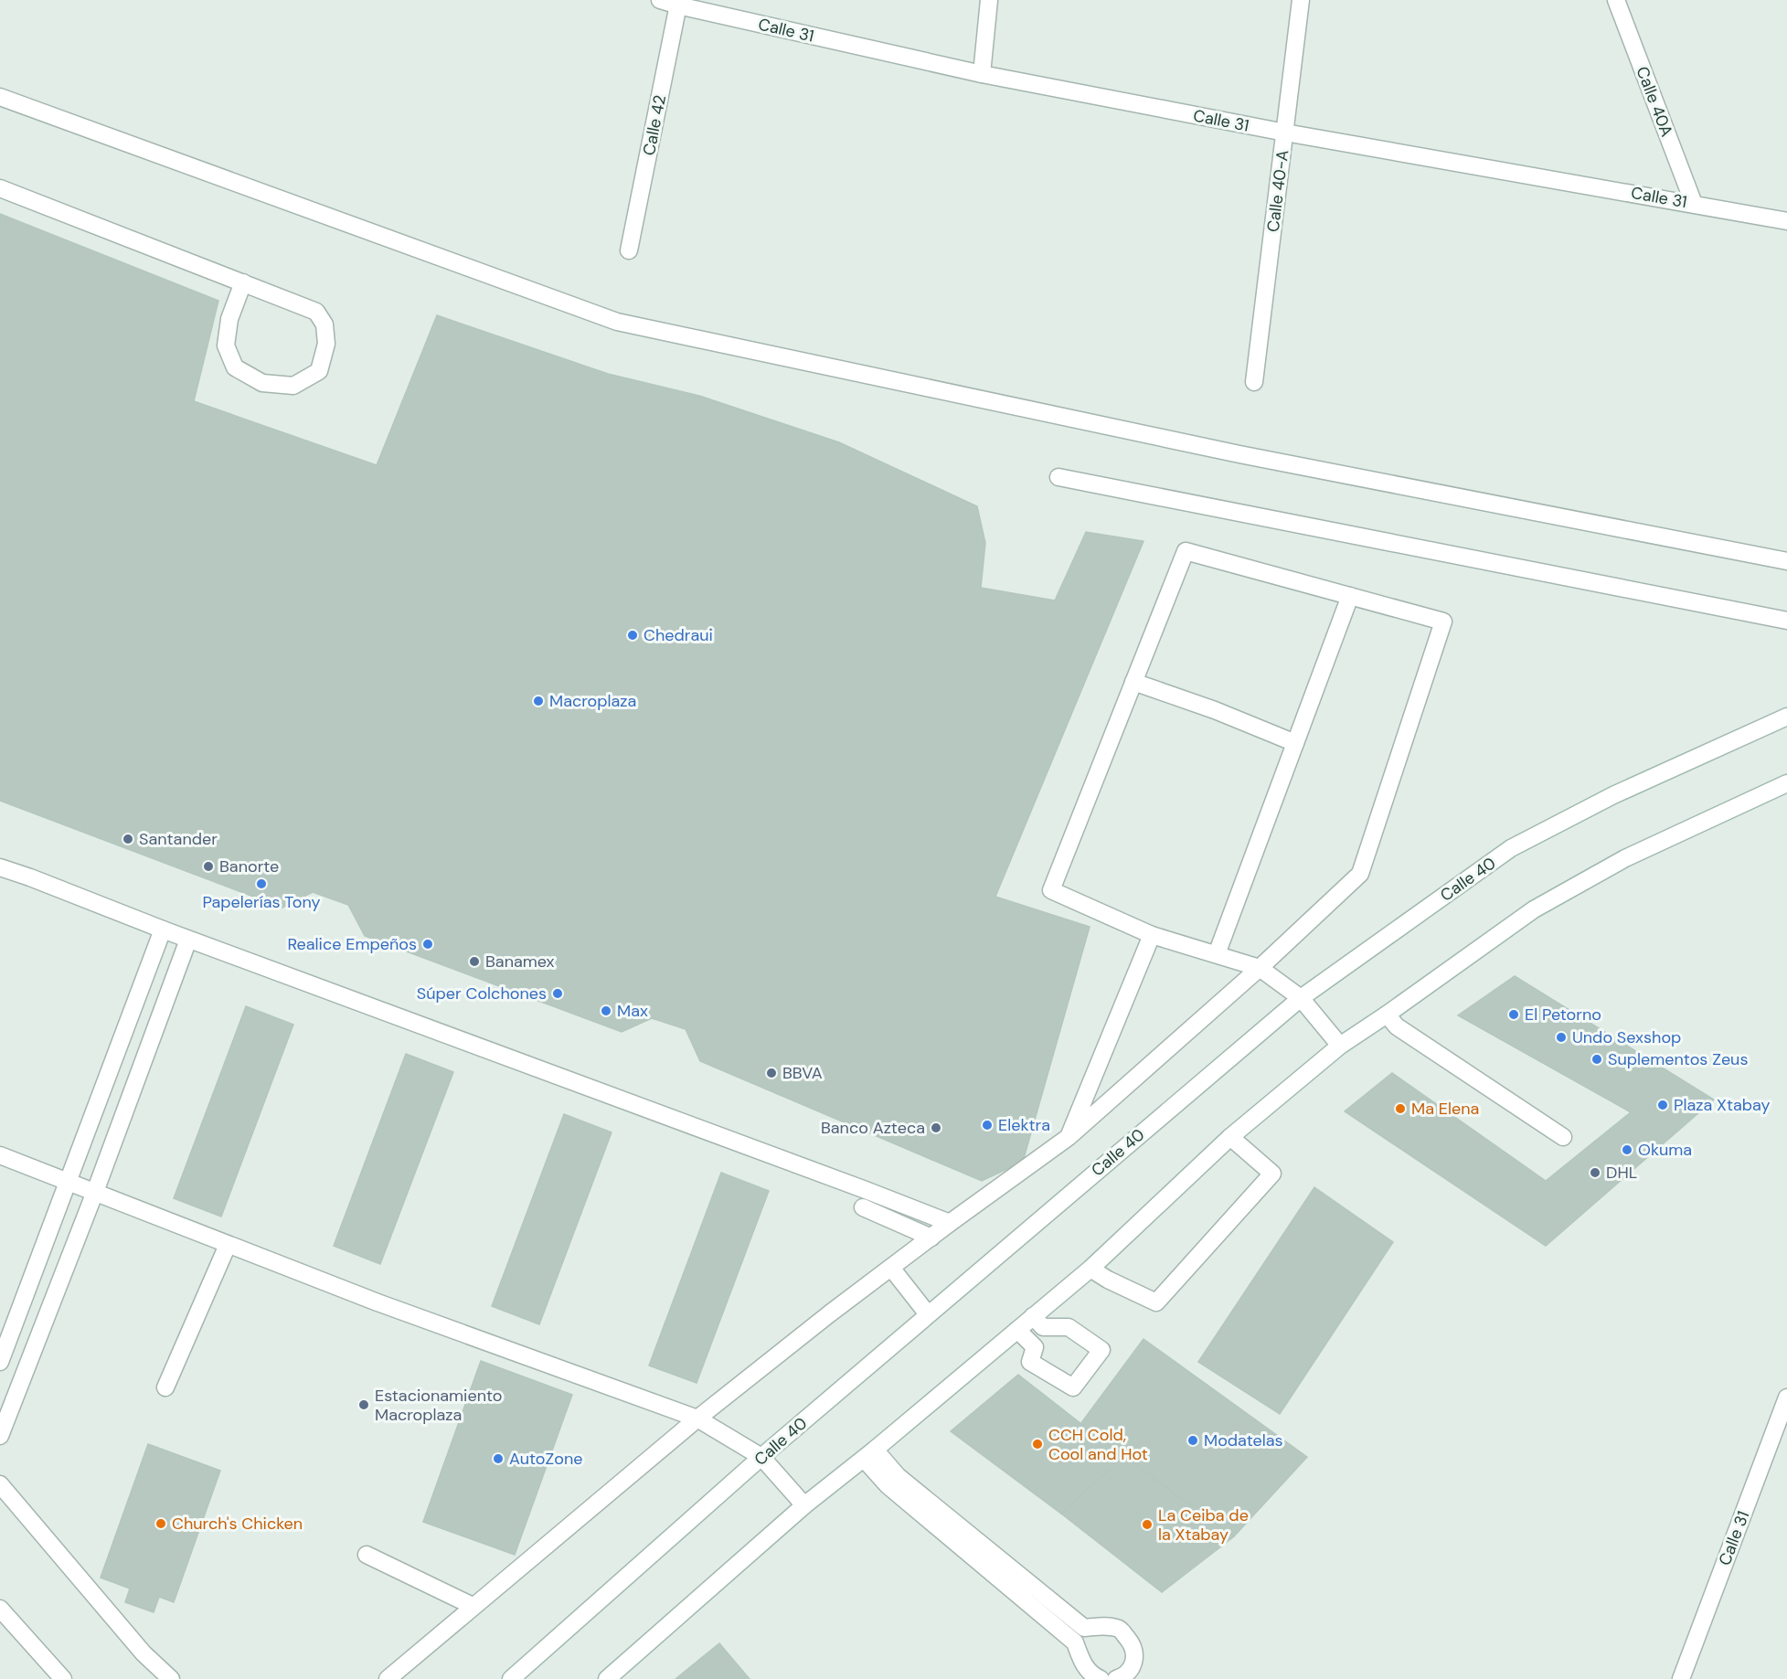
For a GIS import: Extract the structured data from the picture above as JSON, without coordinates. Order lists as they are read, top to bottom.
{
  "streets": {
    "street": [
      "Calle 31",
      "Calle 40A",
      "Calle 42",
      "Calle 40-A",
      "Calle 40"
    ]
  },
  "crossings": [
    ["Calle 31", "Calle 40A"],
    ["Calle 31", "Calle 42"],
    ["Calle 31", "Calle 40-A"]
  ],
  "places": [
    "Chedraui",
    "Macroplaza",
    "Santander",
    "Banorte",
    "Papelerías Tony",
    "Realice Empeños",
    "Banamex",
    "Súper Colchones",
    "Max",
    "El Petorno",
    "Undo Sexshop",
    "Suplementos Zeus",
    "BBVA",
    "Plaza Xtabay",
    "Ma Elena",
    "Elektra",
    "Banco Azteca",
    "Okuma",
    "DHL",
    "Estacionamiento Macroplaza",
    "Modatelas",
    "CCH Cold, Cool and Hot",
    "AutoZone",
    "Church's Chicken",
    "La Ceiba de la Xtabay"
  ]
}
